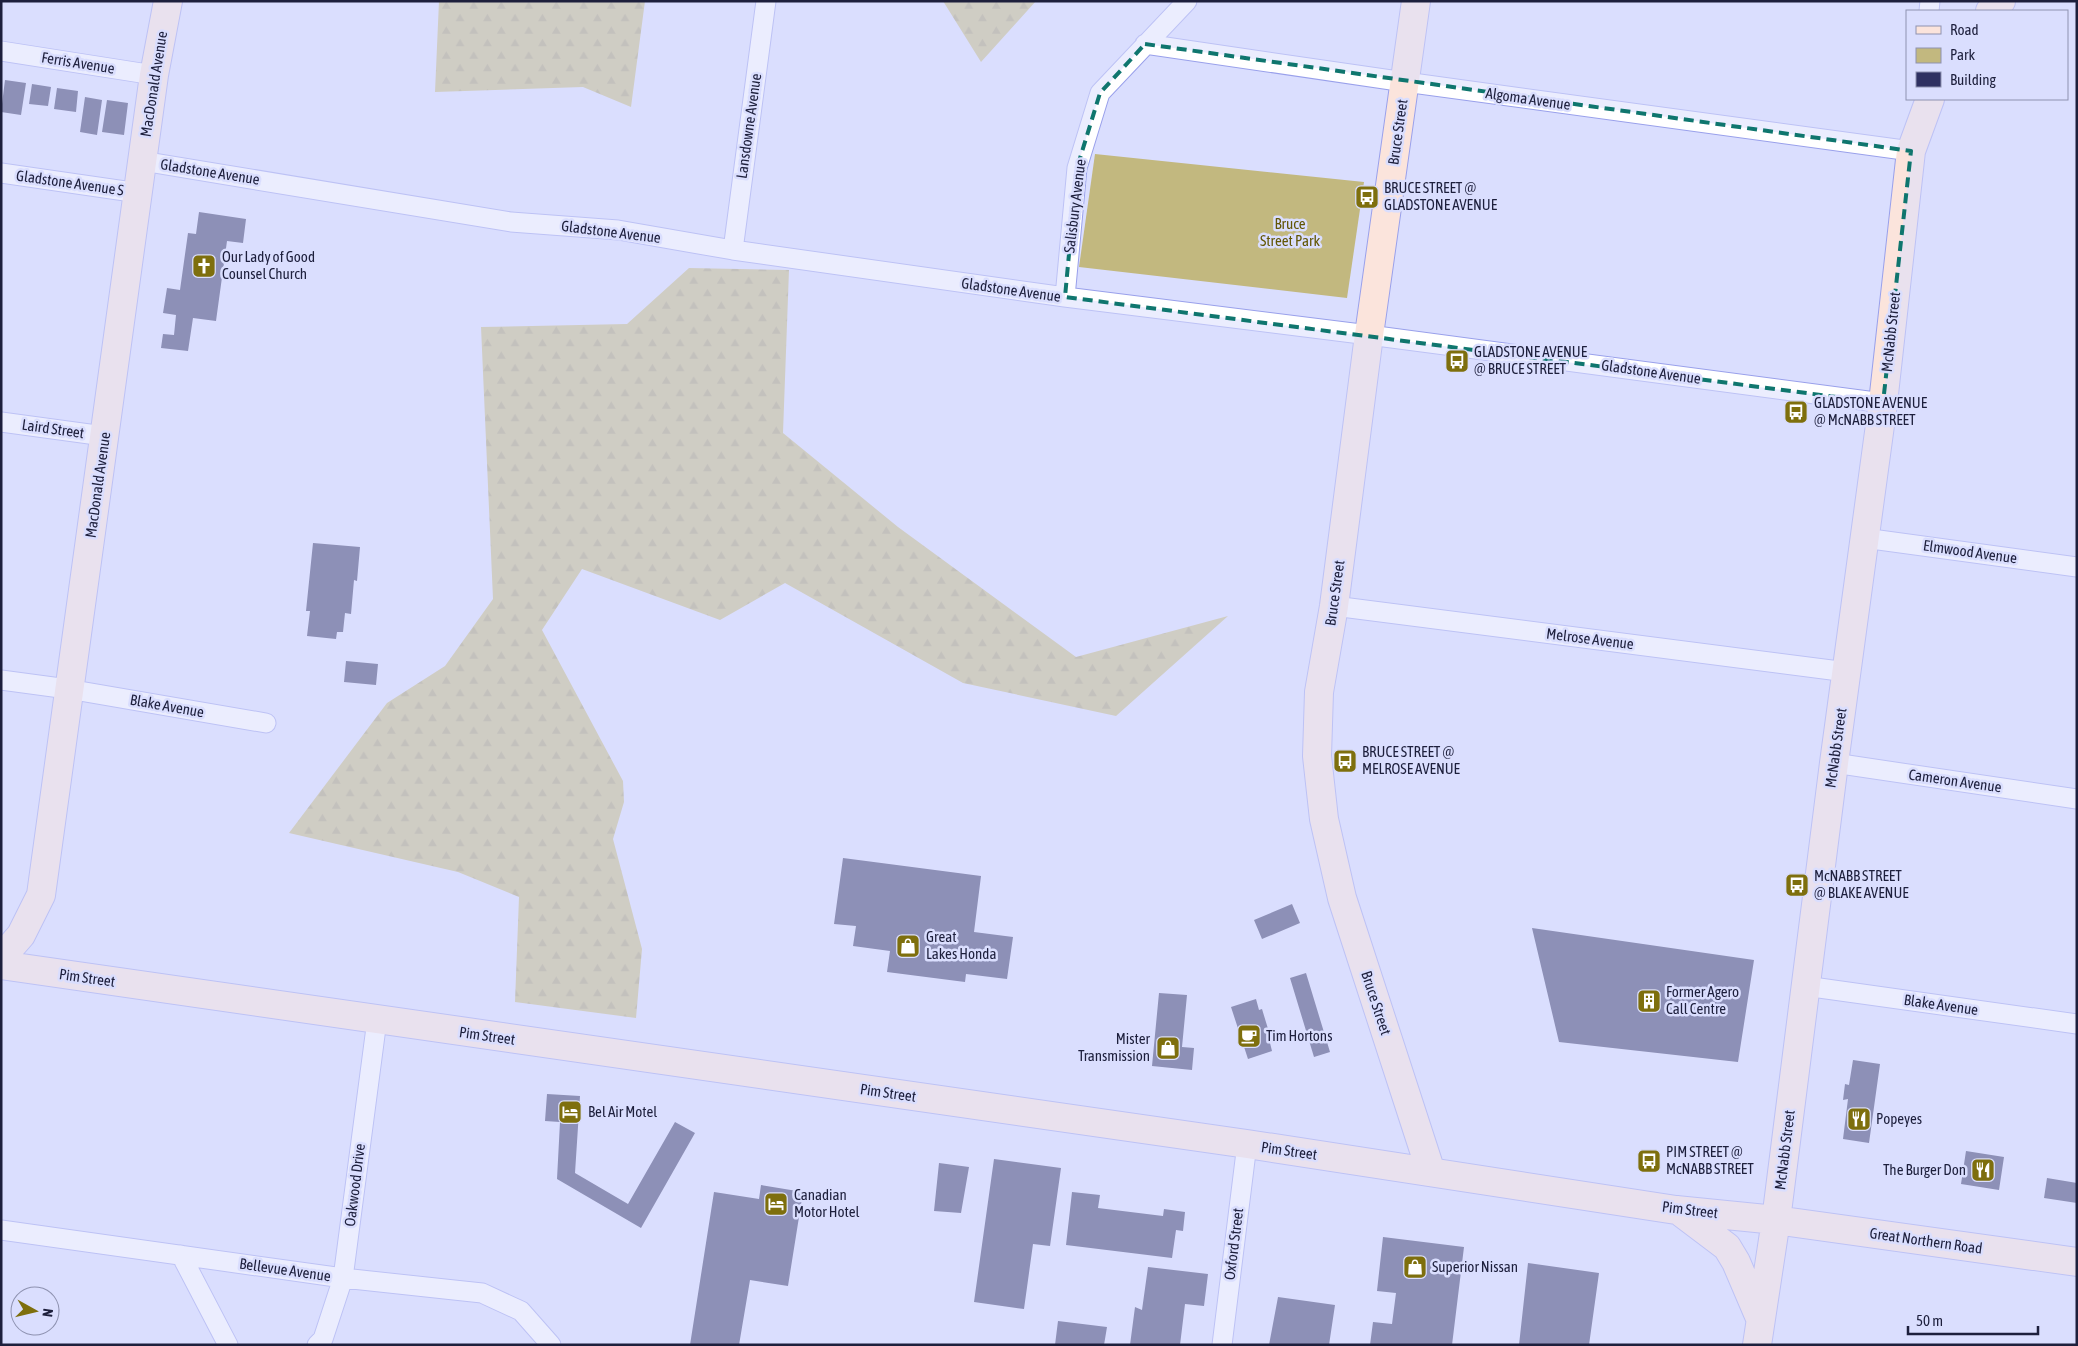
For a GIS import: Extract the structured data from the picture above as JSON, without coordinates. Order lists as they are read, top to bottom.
{
  "streets": {
    "main road": [
      "MacDonald Avenue",
      "Bruce Street",
      "McNabb Street",
      "Pim Street",
      "Great Northern Road"
    ],
    "street": [
      "Ferris Avenue",
      "Algoma Avenue",
      "Lansdowne Avenue",
      "Gladstone Avenue",
      "Gladstone Avenue S",
      "Salisbury Avenue",
      "Laird Street",
      "Elmwood Avenue",
      "Melrose Avenue",
      "Blake Avenue",
      "Cameron Avenue",
      "Oakwood Drive",
      "Oxford Street",
      "Bellevue Avenue"
    ]
  },
  "crossings": [
    ["Ferris Avenue", "MacDonald Avenue"],
    ["MacDonald Avenue", "Gladstone Avenue"],
    ["MacDonald Avenue", "Gladstone Avenue S"],
    ["MacDonald Avenue", "Laird Street"],
    ["MacDonald Avenue", "Blake Avenue"],
    ["Algoma Avenue", "Bruce Street"],
    ["Algoma Avenue", "Salisbury Avenue"],
    ["Algoma Avenue", "McNabb Street"],
    ["Lansdowne Avenue", "Gladstone Avenue"],
    ["Bruce Street", "Gladstone Avenue"],
    ["Bruce Street", "Melrose Avenue"],
    ["Bruce Street", "Pim Street"],
    ["Gladstone Avenue", "Salisbury Avenue"],
    ["Gladstone Avenue", "McNabb Street"],
    ["McNabb Street", "Elmwood Avenue"],
    ["McNabb Street", "Melrose Avenue"],
    ["McNabb Street", "Blake Avenue"],
    ["McNabb Street", "Cameron Avenue"],
    ["McNabb Street", "Pim Street"],
    ["McNabb Street", "Great Northern Road"],
    ["Pim Street", "Oakwood Drive"],
    ["Pim Street", "Great Northern Road"],
    ["Pim Street", "Oxford Street"],
    ["Oakwood Drive", "Bellevue Avenue"]
  ],
  "parks": ["Bruce Street Park"],
  "places": {
    "bus stop": [
      "BRUCE STREET @ GLADSTONE AVENUE",
      "GLADSTONE AVENUE @ BRUCE STREET",
      "GLADSTONE AVENUE @ McNABB STREET",
      "BRUCE STREET @ MELROSE AVENUE",
      "McNABB STREET @ BLAKE AVENUE",
      "PIM STREET @ McNABB STREET"
    ],
    "church": ["Our Lady of Good Counsel Church"],
    "shop": ["Great Lakes Honda", "Mister Transmission", "Superior Nissan"],
    "building": ["Former Agero Call Centre"],
    "cafe": ["Tim Hortons"],
    "hotel": ["Bel Air Motel", "Canadian Motor Hotel"],
    "restaurant": ["Popeyes", "The Burger Don"]
  },
  "legend": ["Road", "Park", "Building"],
  "scale_bar": "50 m",
  "north": "right"
}
